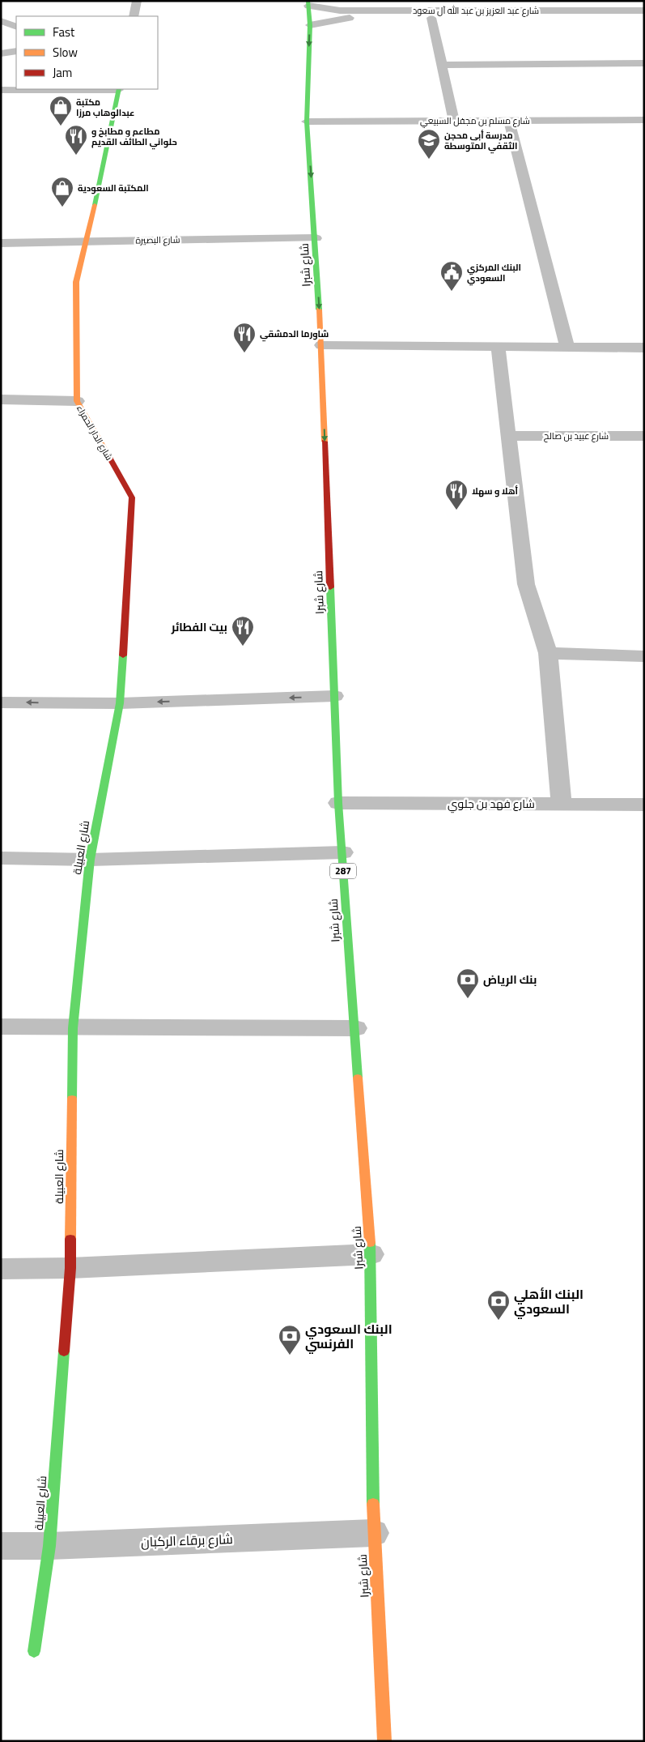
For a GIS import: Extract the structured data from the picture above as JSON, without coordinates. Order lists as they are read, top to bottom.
{
  "streets": {
    "main road": [
      "شارع شبرا",
      "شارع الدار الحمراء",
      "شارع العبيلة",
      "287"
    ],
    "street": [
      "شارع عبد العزيز بن عبد الله آل سعود",
      "شارع مسلم بن مجفل السبيعي",
      "شارع البصيرة",
      "شارع عبيد بن صالح",
      "شارع فهد بن جلوي",
      "شارع برقاء الركبان"
    ]
  },
  "crossings": [
    ["شارع عبد العزيز بن عبد الله آل سعود", "شارع شبرا"],
    ["شارع مسلم بن مجفل السبيعي", "شارع شبرا"],
    ["شارع البصيرة", "شارع شبرا"],
    ["شارع البصيرة", "شارع الدار الحمراء"],
    ["شارع شبرا", "شارع فهد بن جلوي"],
    ["شارع شبرا", "شارع برقاء الركبان"],
    ["شارع الدار الحمراء", "شارع العبيلة"],
    ["شارع العبيلة", "شارع برقاء الركبان"]
  ],
  "one_way": ["شارع شبرا"],
  "places": {
    "shop": ["مكتبة عبدالوهاب مرزا", "المكتبة السعودية"],
    "restaurant": [
      "مطاعم و مطابخ و حلواني الطائف القديم",
      "شاورما الدمشقي",
      "أهلا و سهلا",
      "بيت الفطائر"
    ],
    "school or university": ["مدرسة أبي محجن الثقفي المتوسطة"],
    "public building": ["البنك المركزي السعودي"],
    "bank": ["بنك الرياض", "البنك الأهلي السعودي", "البنك السعودي الفرنسي"]
  },
  "legend": ["Fast", "Slow", "Jam"]
}
